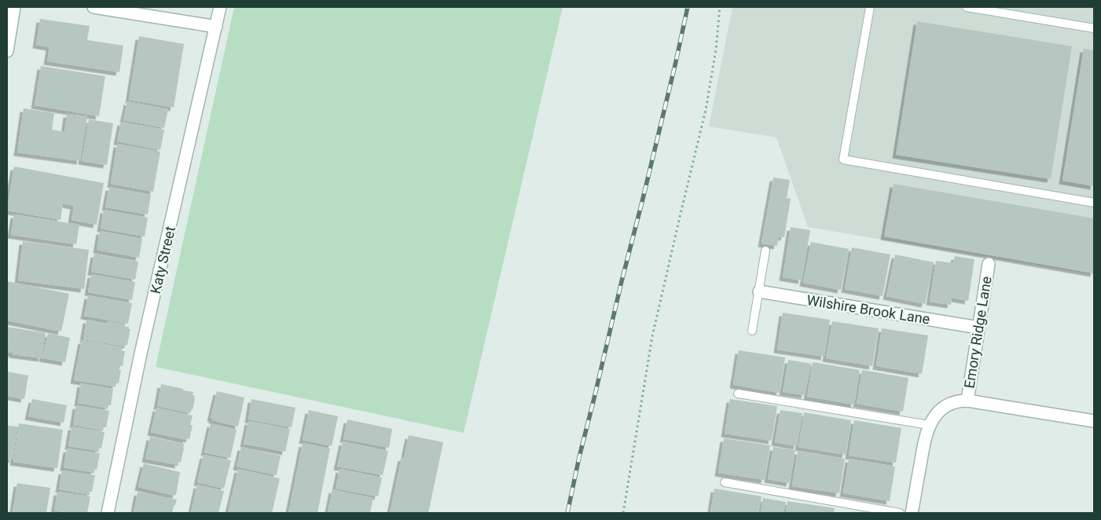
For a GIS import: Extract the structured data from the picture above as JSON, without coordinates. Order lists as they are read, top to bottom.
{
  "streets": {
    "street": ["Katy Street", "Wilshire Brook Lane", "Emory Ridge Lane"]
  },
  "crossings": [
    ["Wilshire Brook Lane", "Emory Ridge Lane"]
  ]
}
